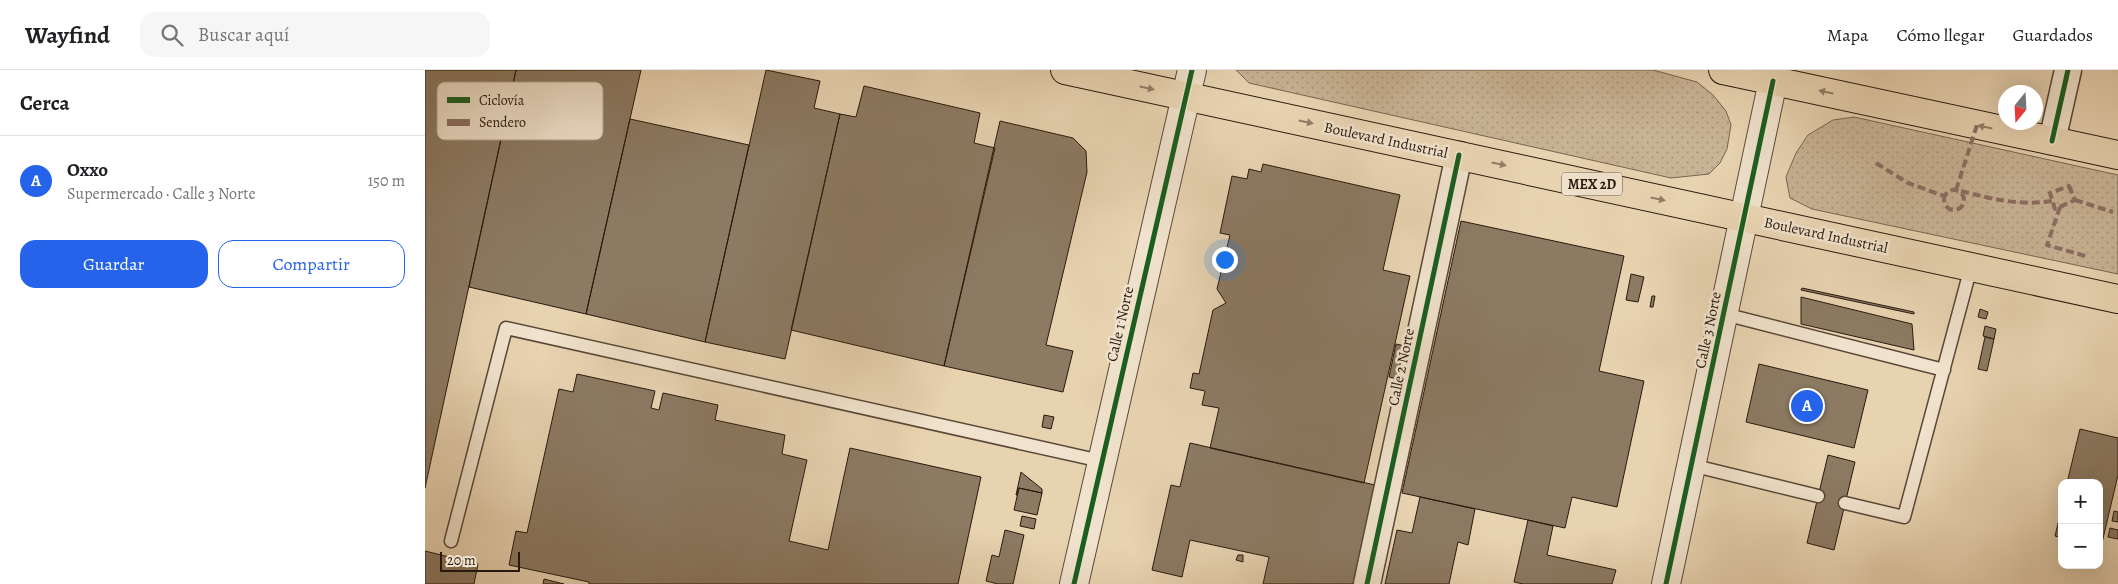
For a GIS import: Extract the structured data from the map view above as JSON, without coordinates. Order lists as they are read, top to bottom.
{
  "streets": {
    "highway": ["Boulevard Industrial", "MEX 2D"],
    "street": ["Calle 1 Norte", "Calle 3 Norte", "Calle 2 Norte"]
  },
  "crossings": [
    ["Boulevard Industrial", "Calle 1 Norte"],
    ["Boulevard Industrial", "Calle 3 Norte"],
    ["Boulevard Industrial", "Calle 2 Norte"]
  ],
  "one_way": ["Boulevard Industrial"],
  "legend": ["Ciclovía", "Sendero"],
  "scale_bar": "20 m",
  "north": "bottom",
  "page": {
    "header": "Wayfind",
    "search": "Buscar aquí",
    "nav": ["Mapa", "Cómo llegar", "Guardados"],
    "heading": "Cerca",
    "list": [
      {
        "mark": "A",
        "name": "Oxxo",
        "note": "Supermercado · Calle 3 Norte",
        "value": "150 m"
      }
    ],
    "buttons": ["Guardar", "Compartir"],
    "pins": "A",
    "map_buttons": ["+", "−"],
    "scale": "20 m"
  }
}
